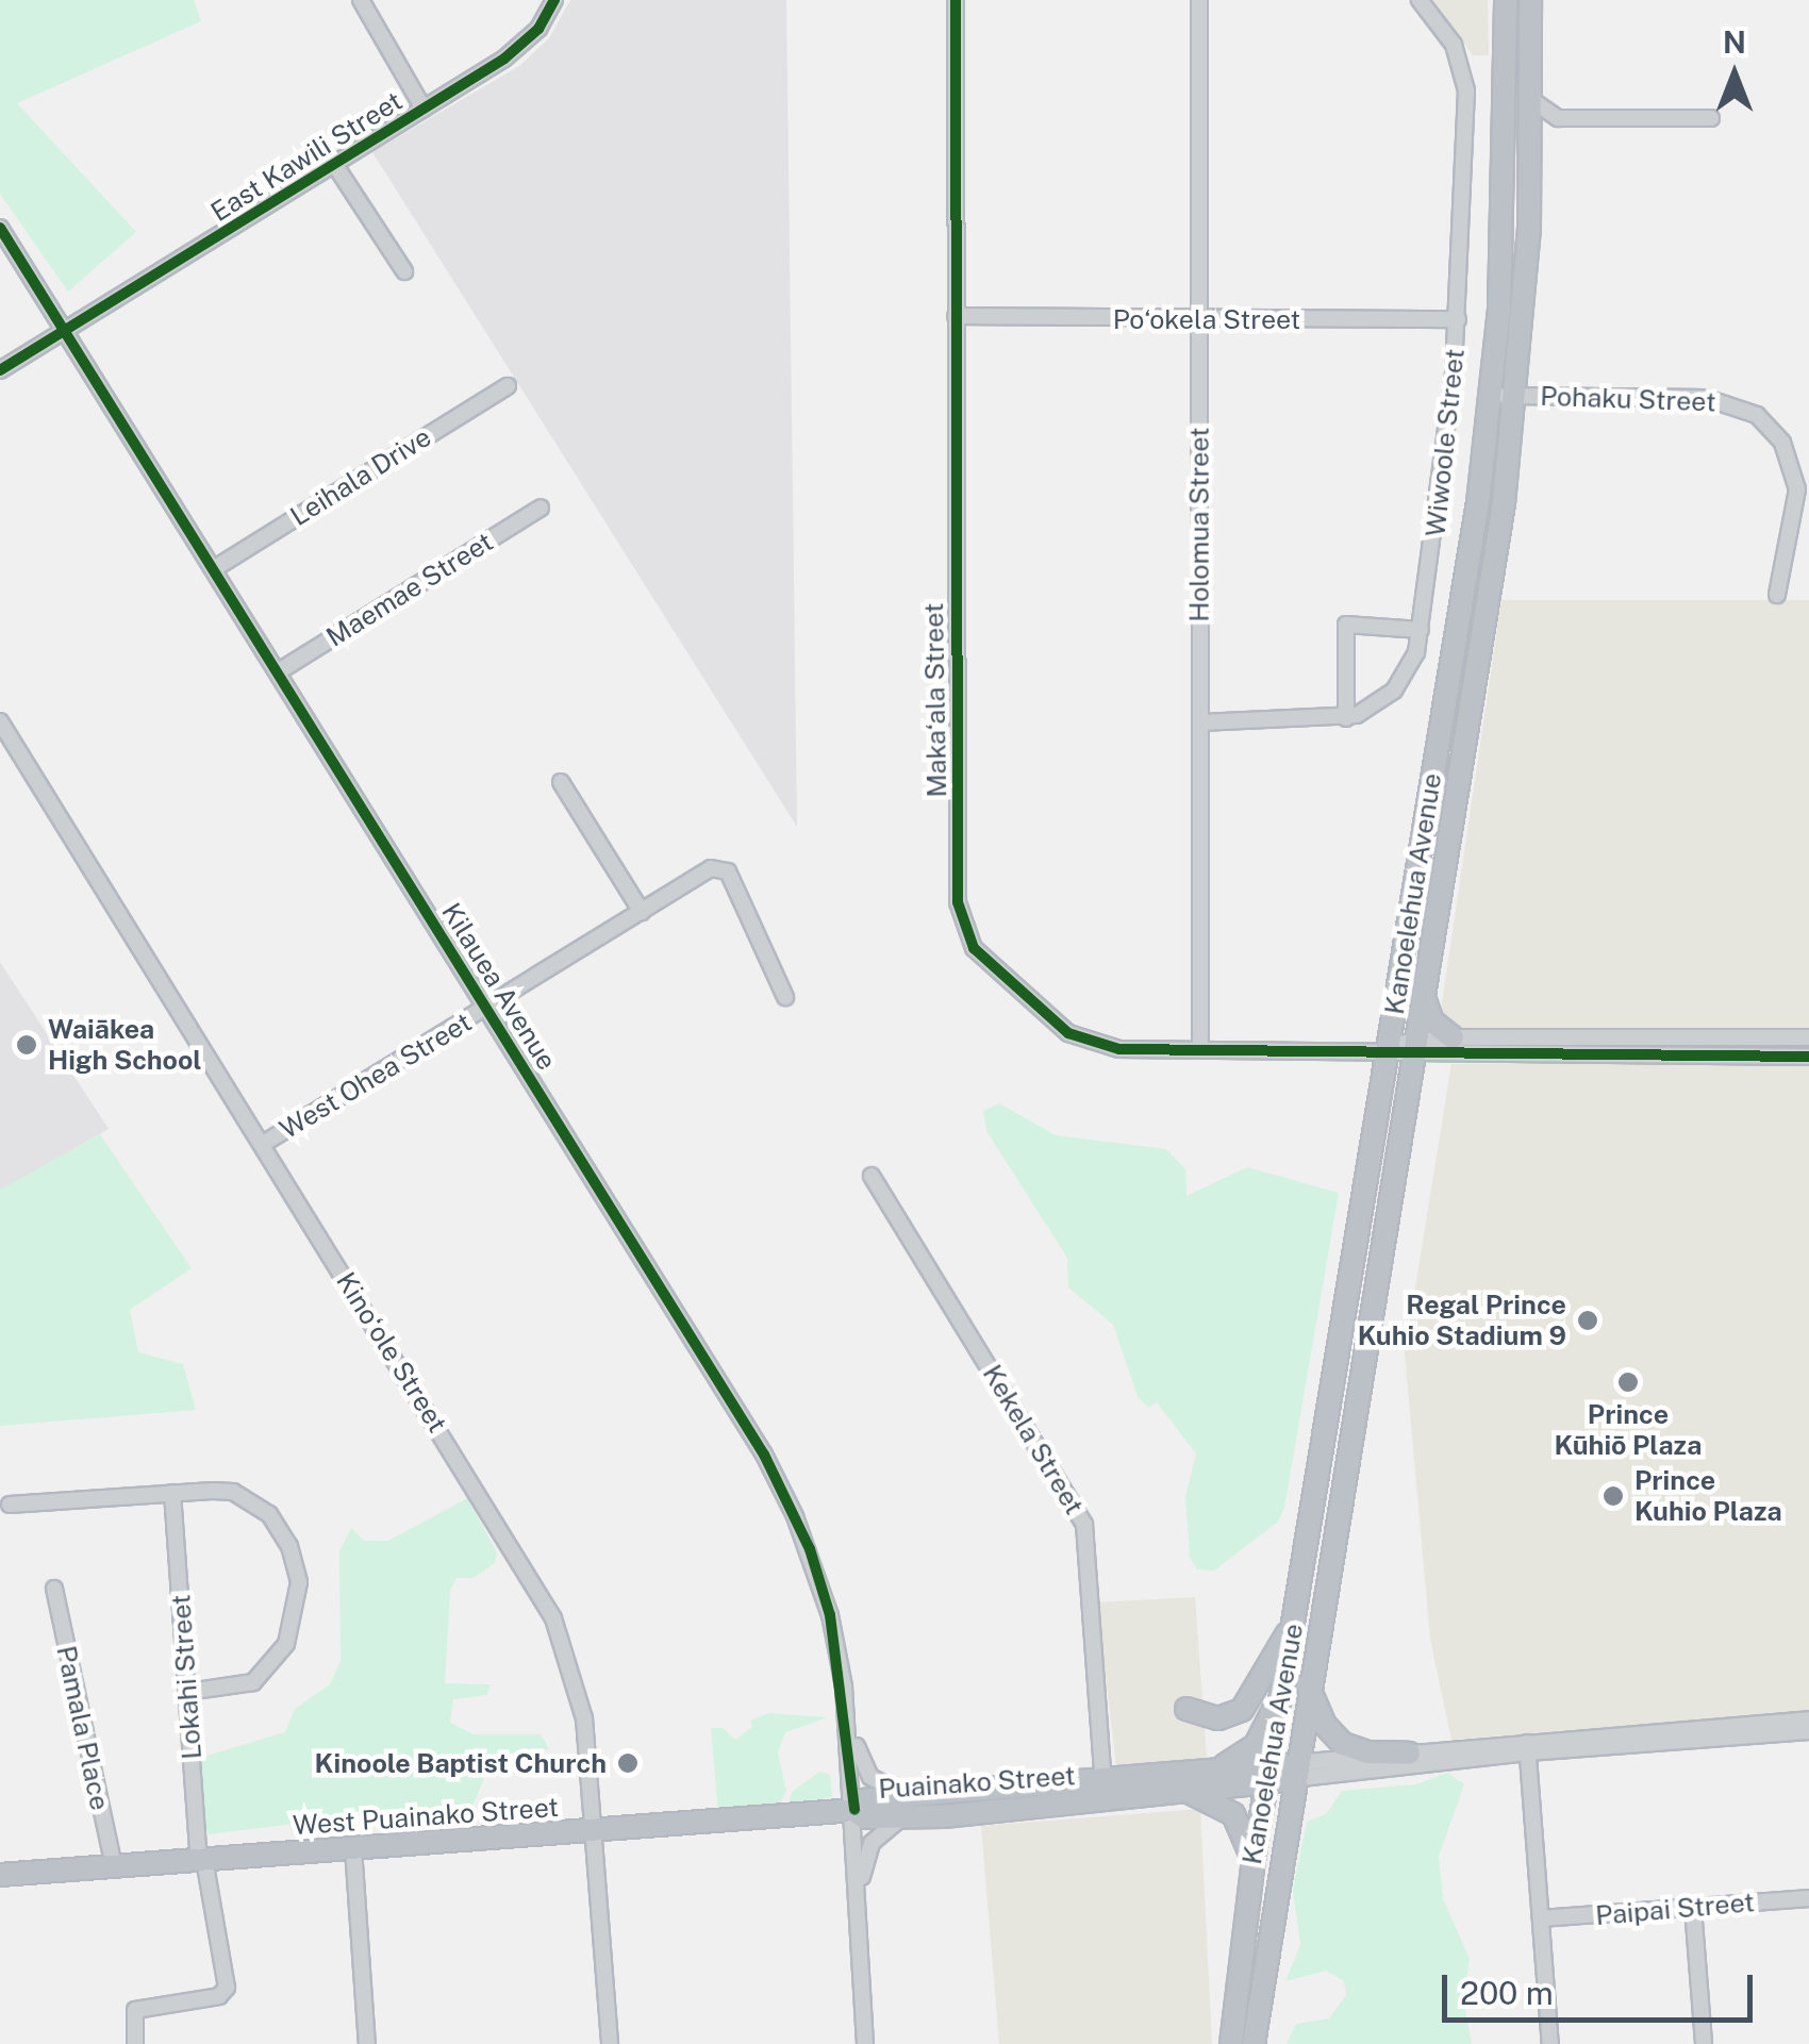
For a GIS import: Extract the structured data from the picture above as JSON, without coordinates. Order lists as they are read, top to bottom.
{
  "streets": {
    "highway": ["Kanoelehua Avenue", "Puainako Street", "West Puainako Street"],
    "street": [
      "East Kawili Street",
      "Po‘okela Street",
      "Pohaku Street",
      "Wiwoole Street",
      "Leihala Drive",
      "Holomua Street",
      "Maemae Street",
      "Maka‘ala Street",
      "Kilauea Avenue",
      "West Ohea Street",
      "Kinoʻole Street",
      "Kekela Street",
      "Lokahi Street",
      "Pamala Place",
      "Paipai Street"
    ]
  },
  "crossings": [
    ["East Kawili Street", "Kilauea Avenue"],
    ["Po‘okela Street", "Wiwoole Street"],
    ["Po‘okela Street", "Holomua Street"],
    ["Po‘okela Street", "Maka‘ala Street"],
    ["Pohaku Street", "Kanoelehua Avenue"],
    ["Wiwoole Street", "Holomua Street"],
    ["Leihala Drive", "Kilauea Avenue"],
    ["Holomua Street", "Maka‘ala Street"],
    ["Maemae Street", "Kilauea Avenue"],
    ["Maka‘ala Street", "Kanoelehua Avenue"],
    ["Kanoelehua Avenue", "Puainako Street"],
    ["Kilauea Avenue", "West Ohea Street"],
    ["Kilauea Avenue", "Puainako Street"],
    ["Kilauea Avenue", "West Puainako Street"],
    ["West Ohea Street", "Kinoʻole Street"],
    ["Kinoʻole Street", "West Puainako Street"],
    ["Kekela Street", "Puainako Street"],
    ["Lokahi Street", "West Puainako Street"],
    ["Pamala Place", "West Puainako Street"],
    ["Puainako Street", "West Puainako Street"]
  ],
  "places": [
    "Waiākea High School",
    "Regal Prince Kuhio Stadium 9",
    "Prince Kūhiō Plaza",
    "Prince Kuhio Plaza",
    "Kinoole Baptist Church"
  ],
  "scale_bar": "200 m",
  "north": "top"
}
